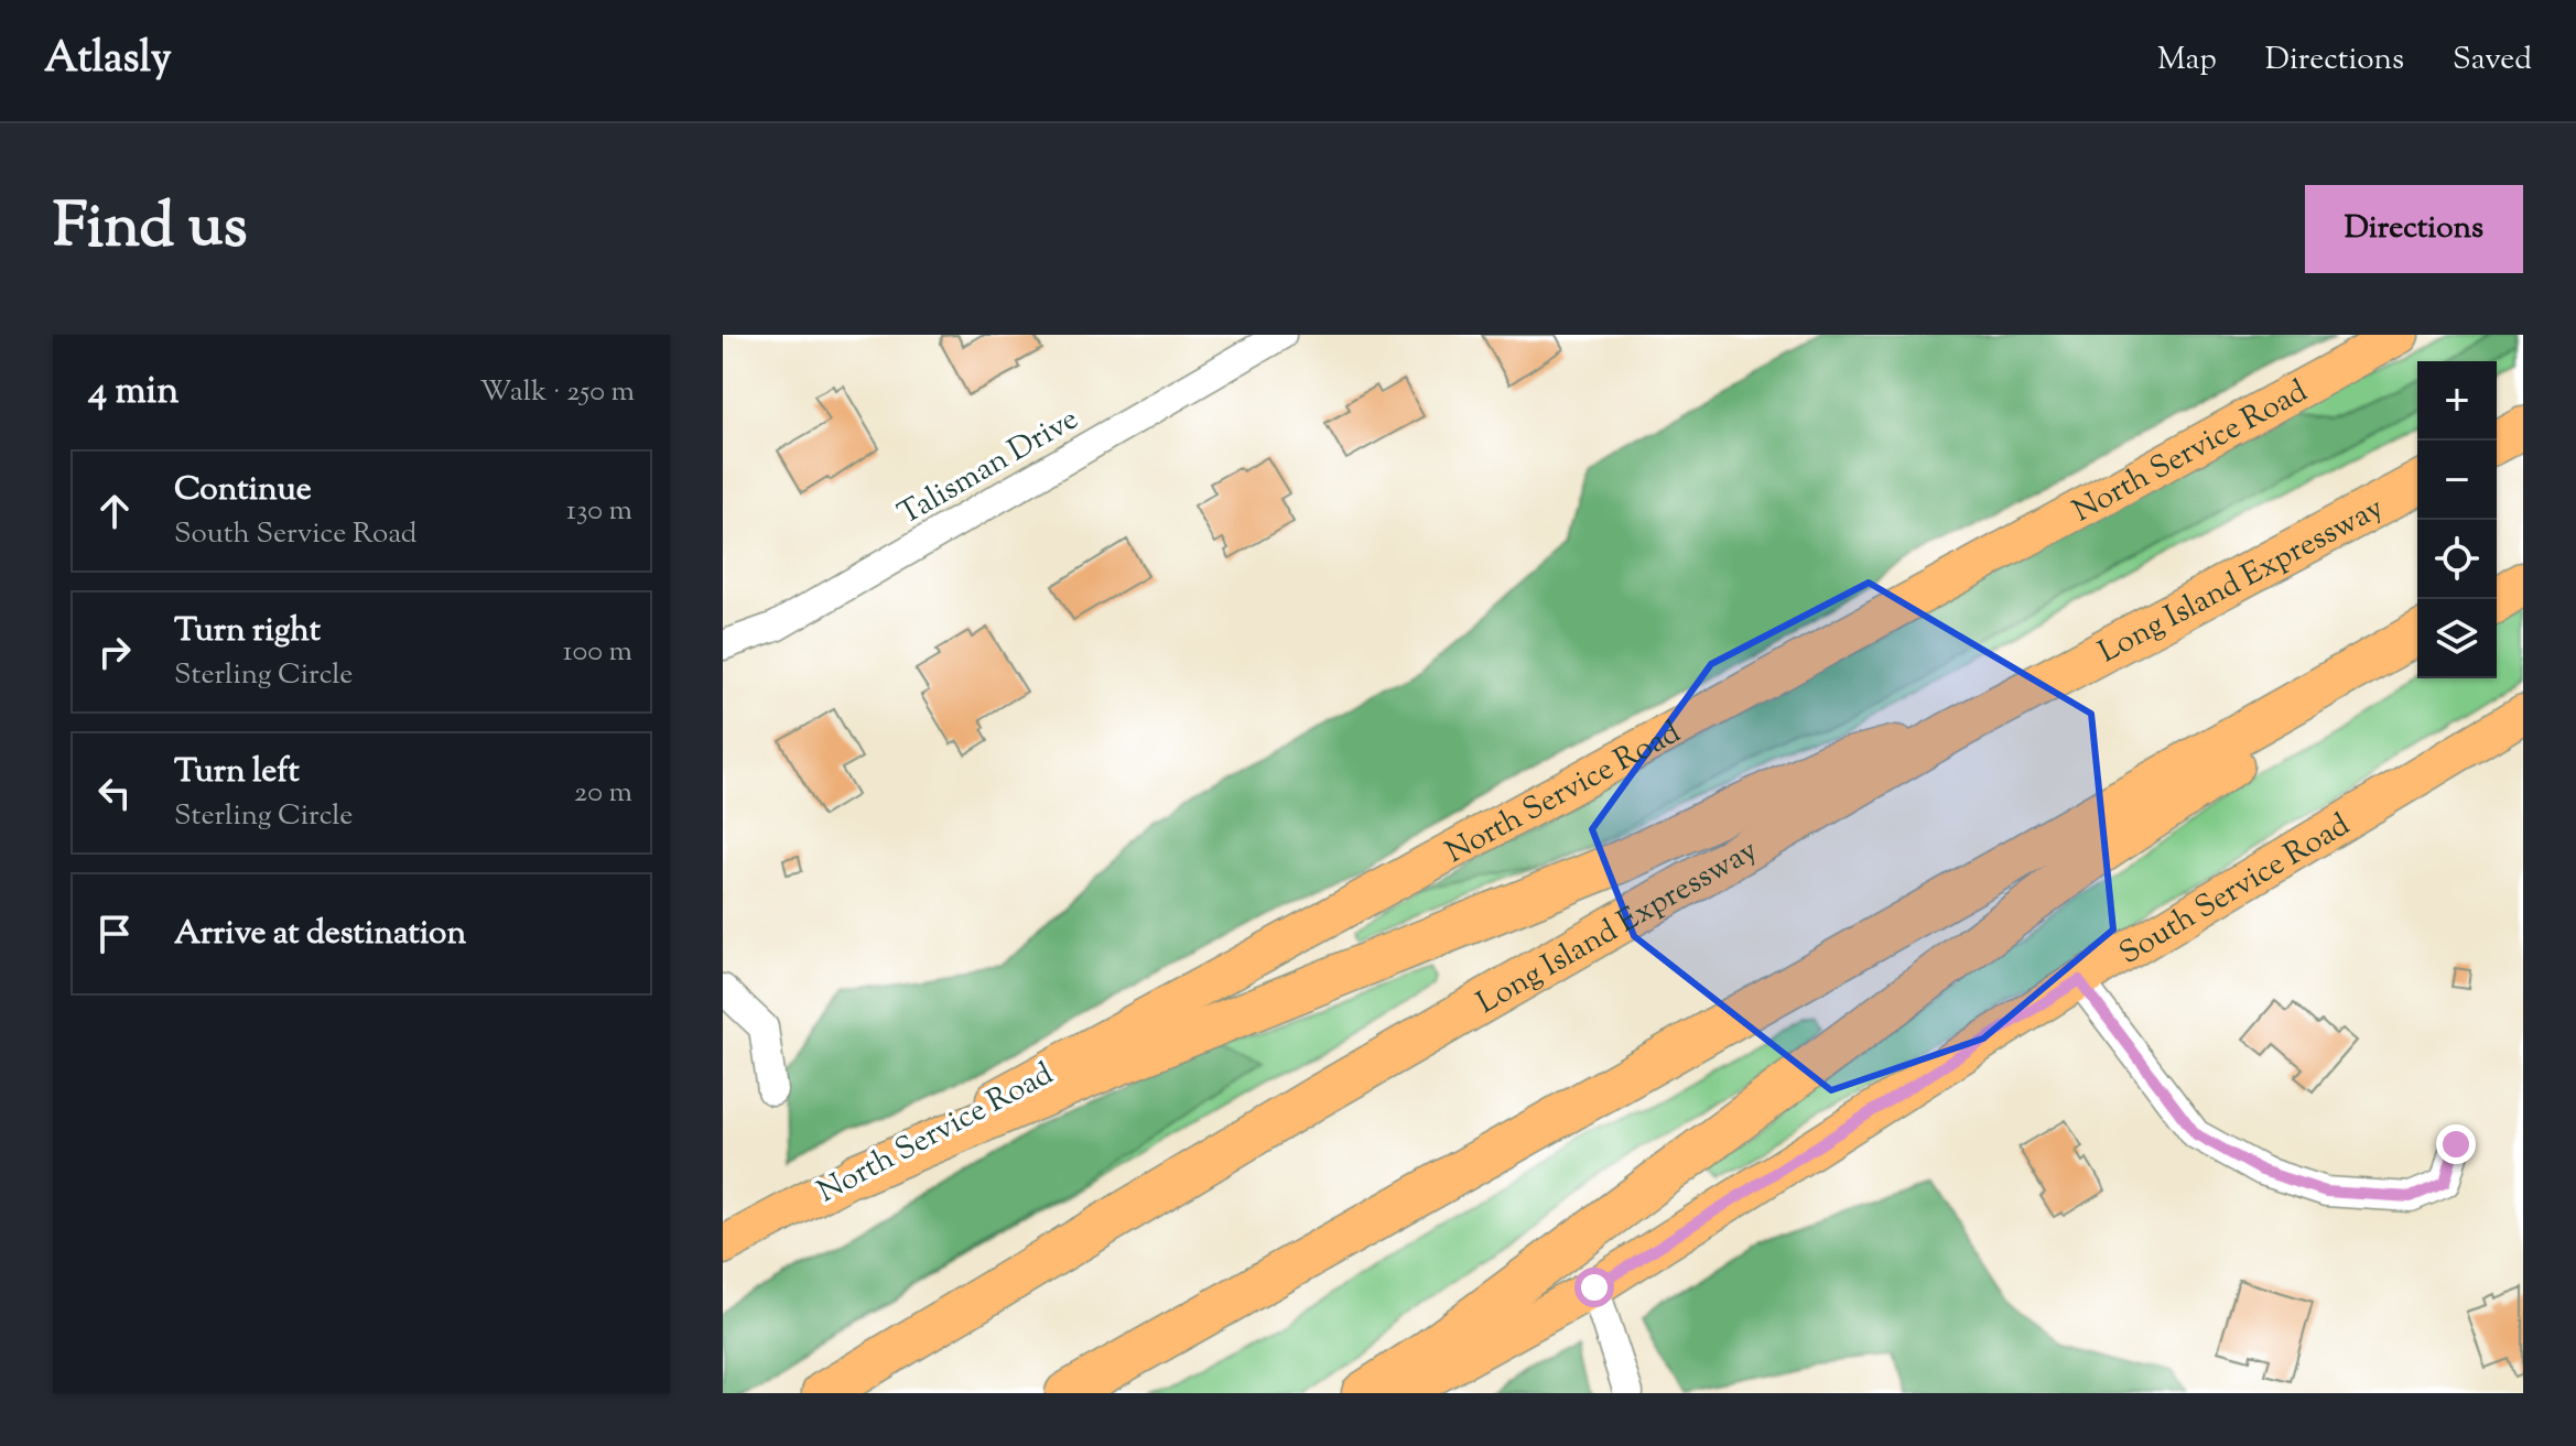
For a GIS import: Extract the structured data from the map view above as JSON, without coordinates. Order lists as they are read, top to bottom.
{
  "streets": {
    "highway": ["Long Island Expressway"],
    "main road": ["North Service Road", "South Service Road"],
    "street": ["Talisman Drive"]
  },
  "page": {
    "header": "Atlasly",
    "nav": ["Map", "Directions", "Saved"],
    "title": "Find us",
    "buttons": "Directions",
    "heading": ["4 min", "Walk · 250 m"],
    "map_buttons": ["+", "−"],
    "list": [
      ["Continue", "South Service Road", "130 m"],
      ["Turn right", "Sterling Circle", "100 m"],
      ["Turn left", "Sterling Circle", "20 m"],
      "Arrive at destination"
    ]
  }
}
